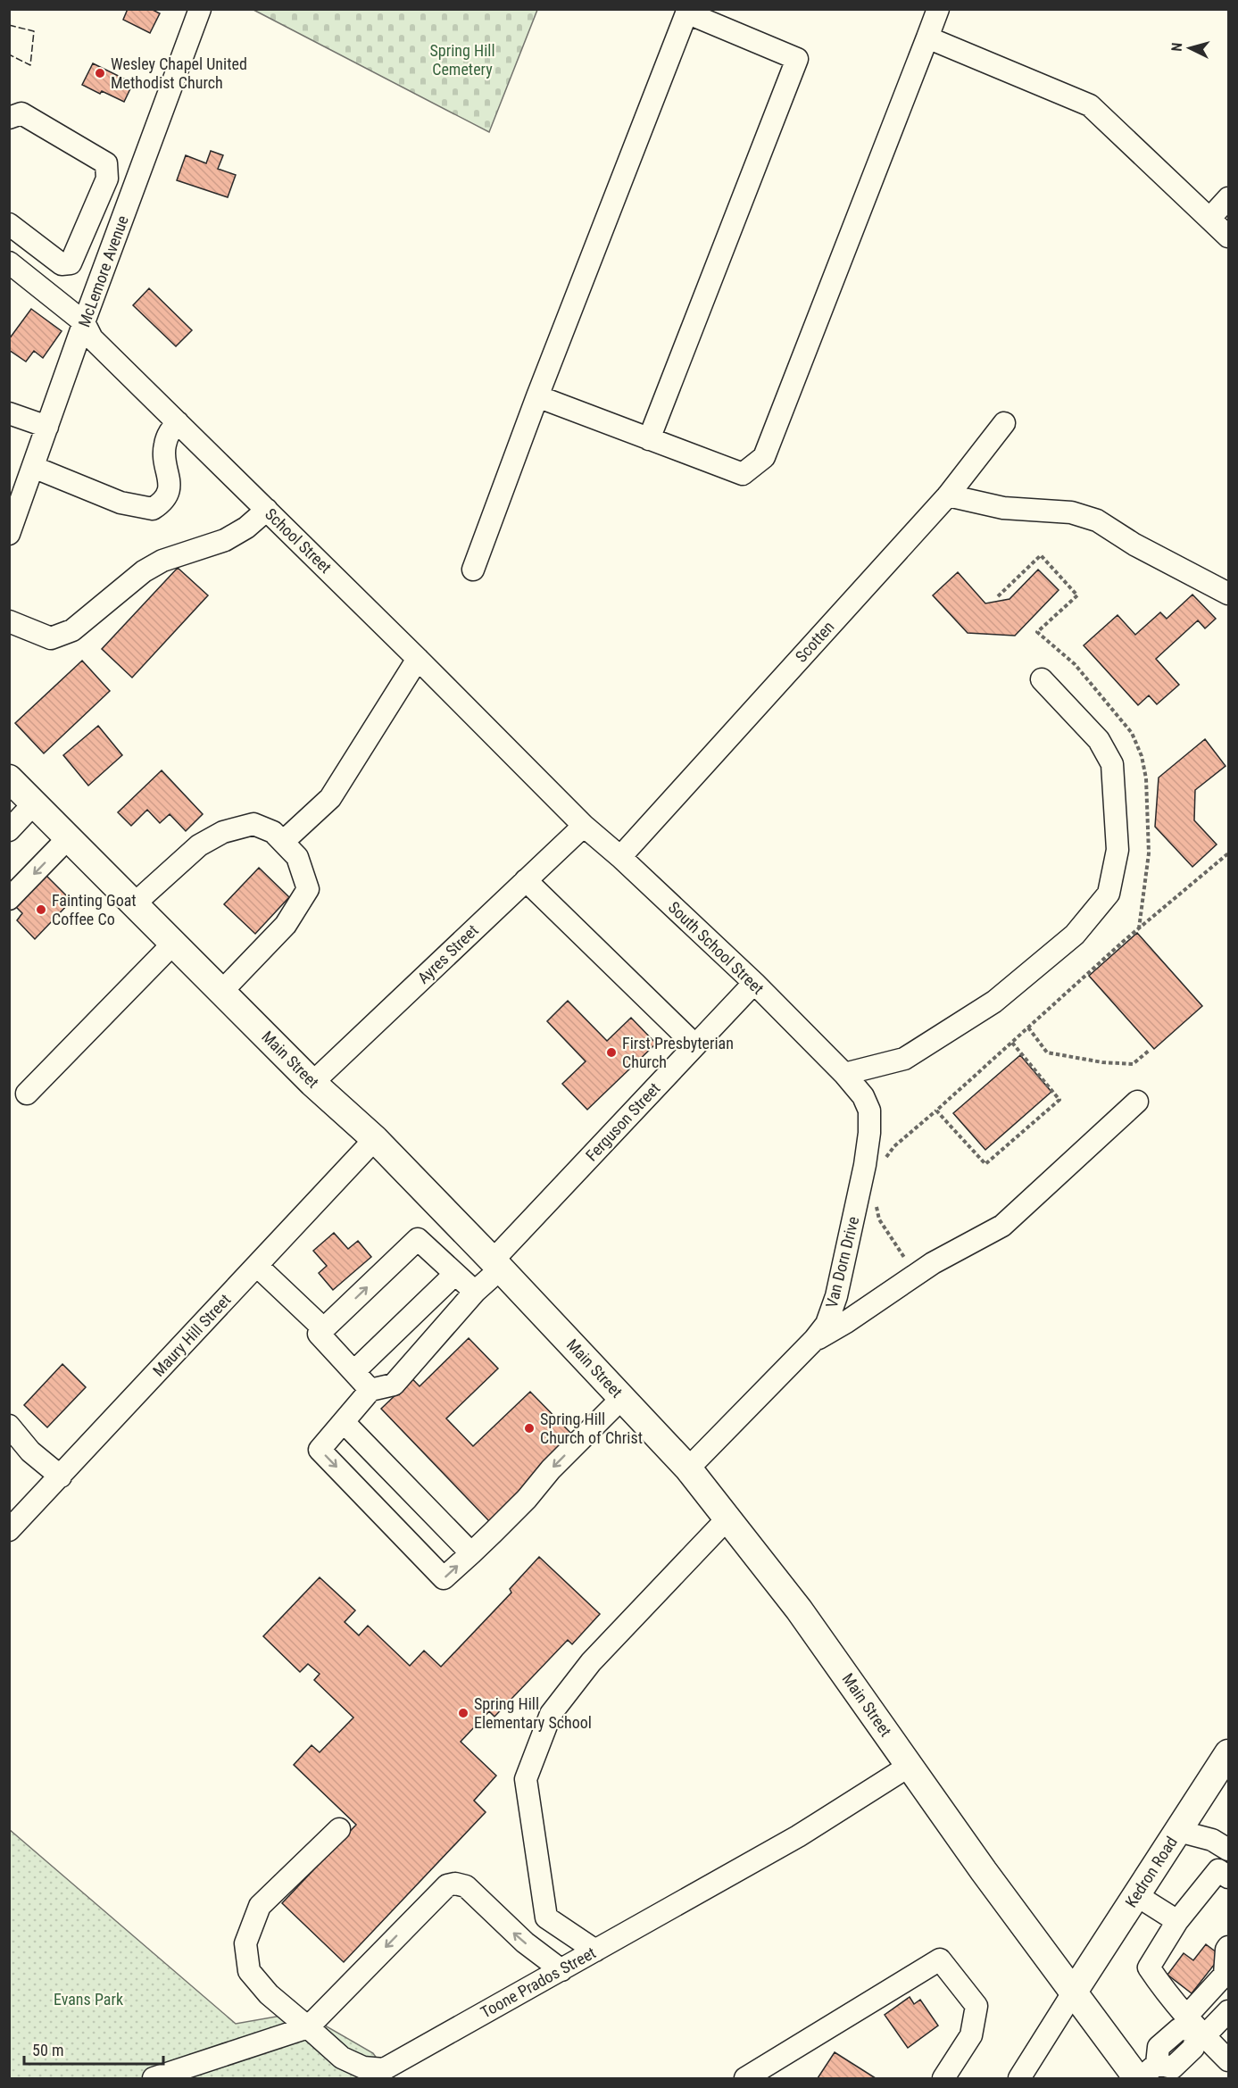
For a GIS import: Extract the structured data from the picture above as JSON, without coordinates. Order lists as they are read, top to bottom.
{
  "streets": {
    "main road": ["Main Street", "Kedron Road"],
    "street": [
      "McLemore Avenue",
      "School Street",
      "Scotten",
      "South School Street",
      "Ayres Street",
      "Ferguson Street",
      "Van Dorn Drive",
      "Maury Hill Street",
      "Toone Prados Street"
    ]
  },
  "crossings": [
    ["McLemore Avenue", "School Street"],
    ["School Street", "South School Street"],
    ["School Street", "Ayres Street"],
    ["Scotten", "South School Street"],
    ["South School Street", "Ayres Street"],
    ["South School Street", "Ferguson Street"],
    ["South School Street", "Van Dorn Drive"],
    ["Ayres Street", "Main Street"],
    ["Main Street", "Ferguson Street"],
    ["Main Street", "Van Dorn Drive"],
    ["Main Street", "Maury Hill Street"],
    ["Main Street", "Kedron Road"],
    ["Main Street", "Toone Prados Street"]
  ],
  "parks": ["Spring Hill Cemetery", "Evans Park"],
  "places": [
    "Wesley Chapel United Methodist Church",
    "Fainting Goat Coffee Co",
    "First Presbyterian Church",
    "Spring Hill Church of Christ",
    "Spring Hill Elementary School"
  ],
  "scale_bar": "50 m",
  "north": "left"
}
